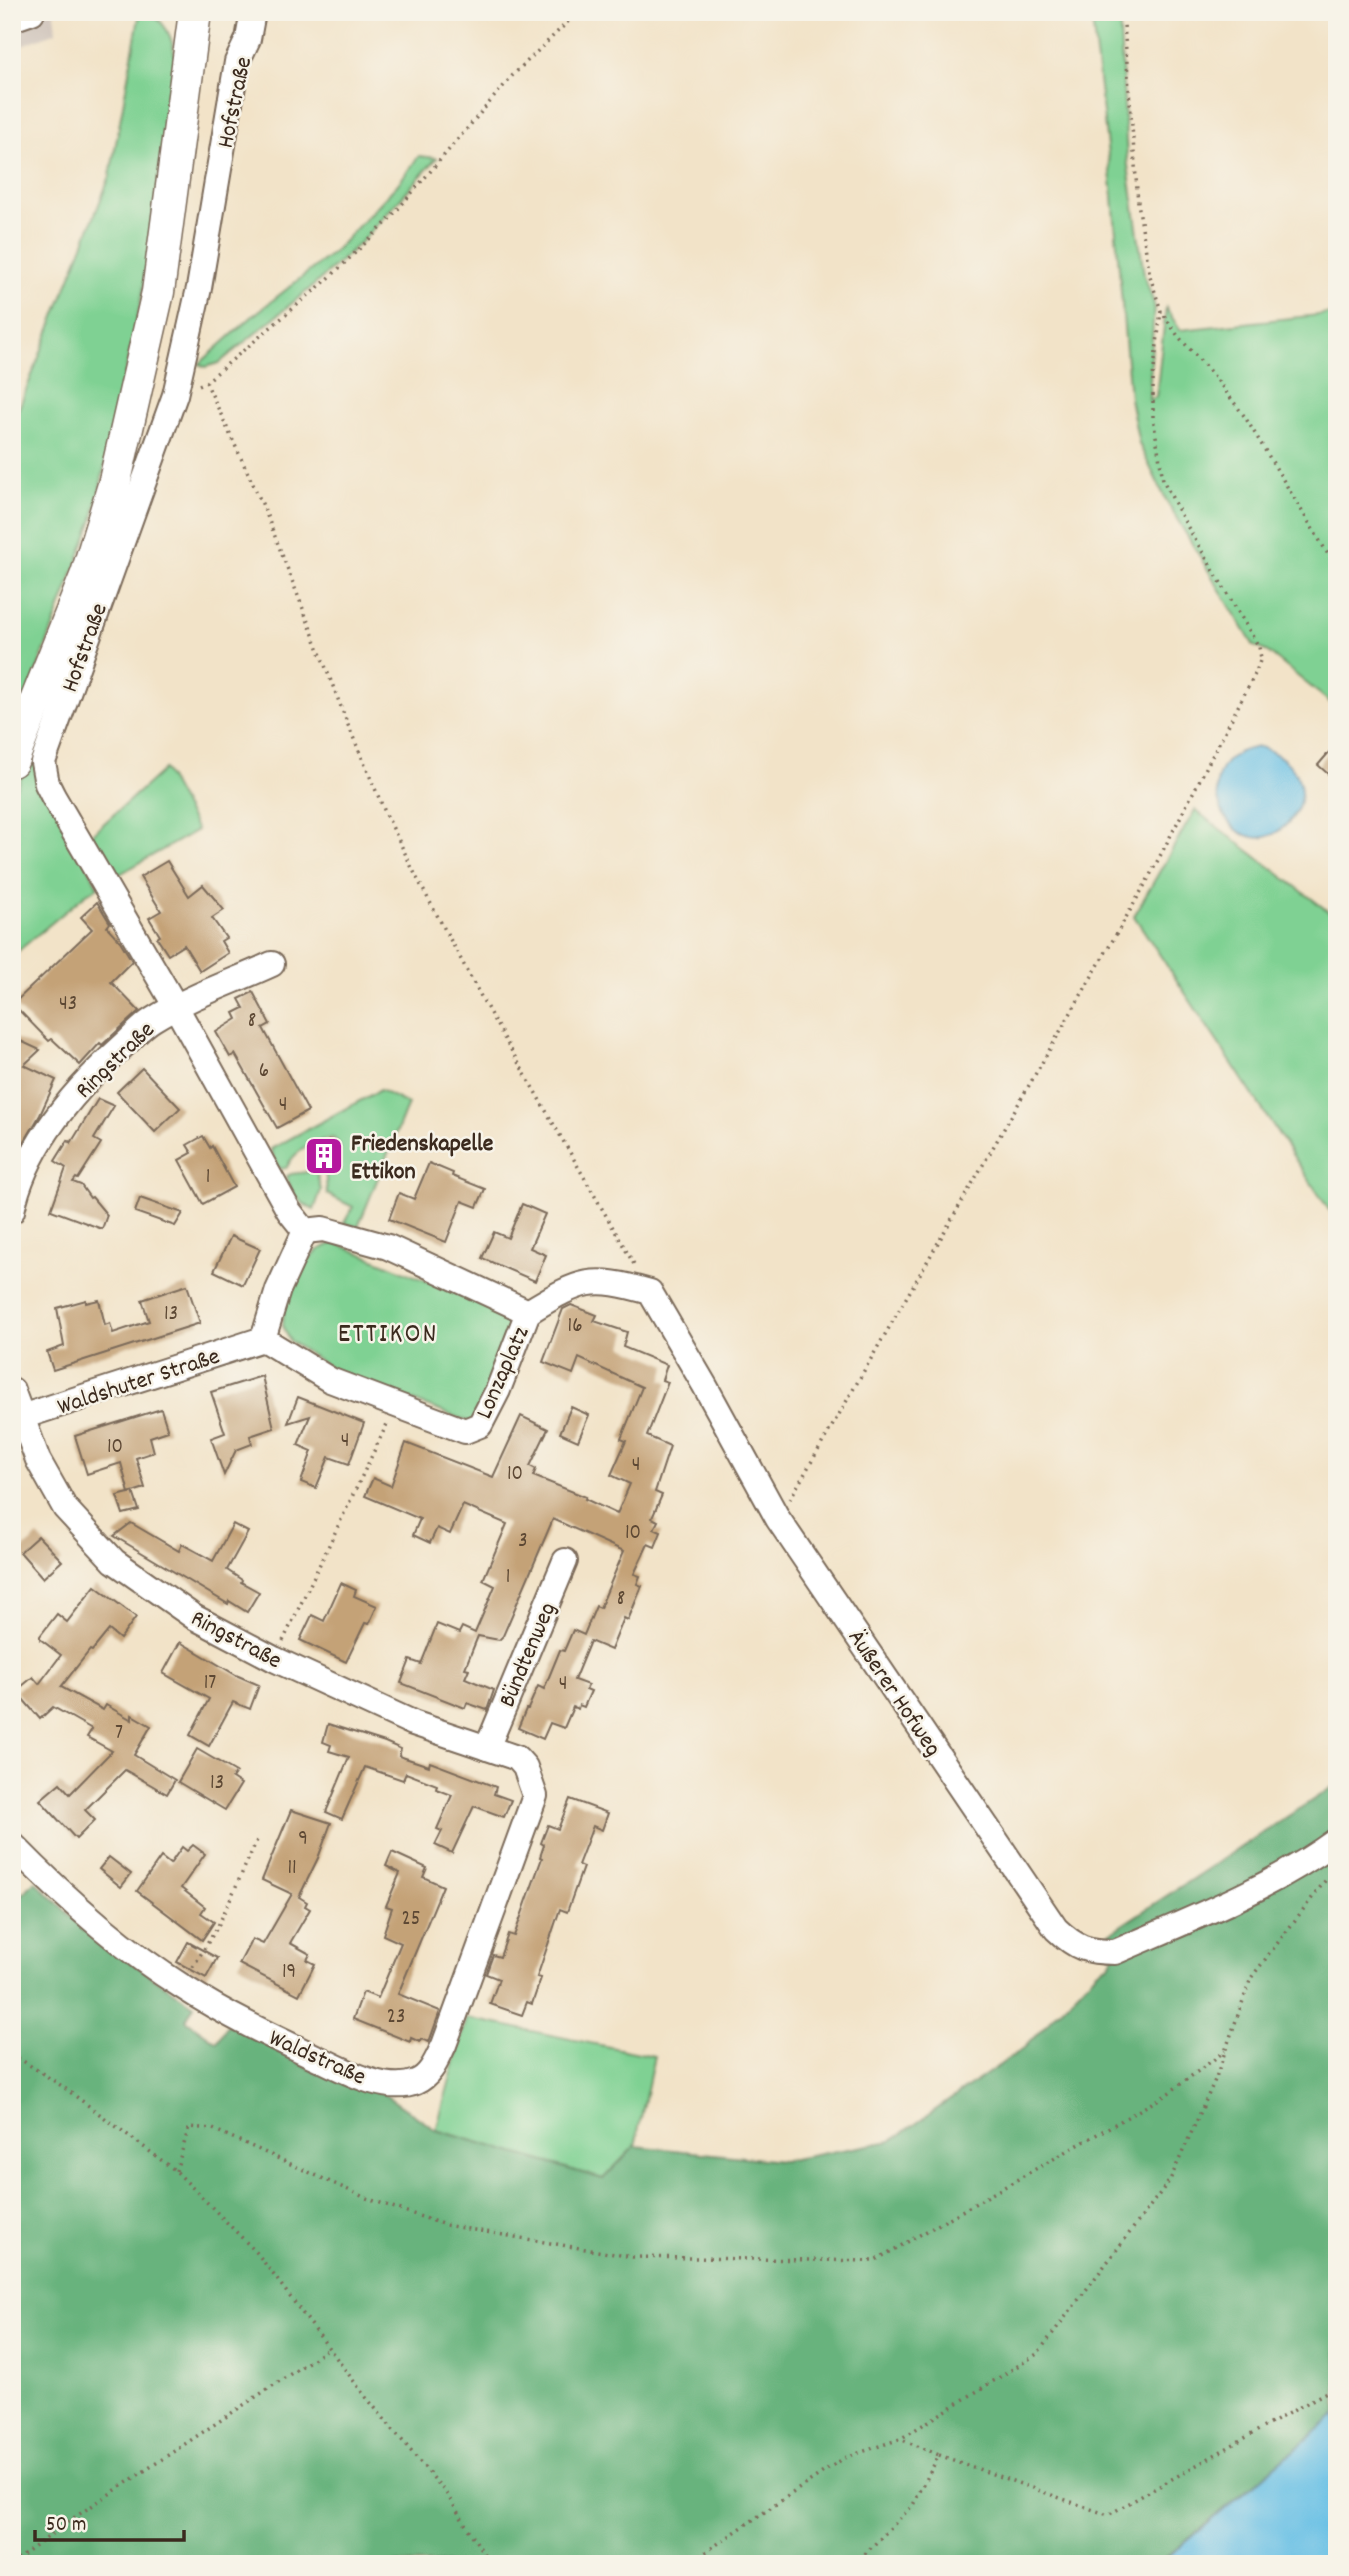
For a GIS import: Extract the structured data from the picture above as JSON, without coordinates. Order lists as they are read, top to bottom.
{
  "streets": {
    "street": [
      "Hofstraße",
      "Ringstraße",
      "Lonzaplatz",
      "Waldshuter Straße",
      "Bündtenweg",
      "Äußerer Hofweg",
      "Waldstraße"
    ]
  },
  "crossings": [
    ["Hofstraße", "Ringstraße"],
    ["Hofstraße", "Lonzaplatz"],
    ["Ringstraße", "Waldshuter Straße"],
    ["Ringstraße", "Bündtenweg"],
    ["Ringstraße", "Waldstraße"],
    ["Lonzaplatz", "Waldshuter Straße"]
  ],
  "districts": ["ETTIKON"],
  "places": {
    "building": ["Friedenskapelle Ettikon"]
  },
  "house_numbers": [
    "43",
    "8",
    "6",
    "4",
    "1",
    "13",
    "16",
    "4",
    "10",
    "4",
    "10",
    "10",
    "3",
    "1",
    "8",
    "17",
    "4",
    "7",
    "13",
    "9",
    "11",
    "25",
    "19",
    "23"
  ],
  "scale_bar": "50 m"
}
